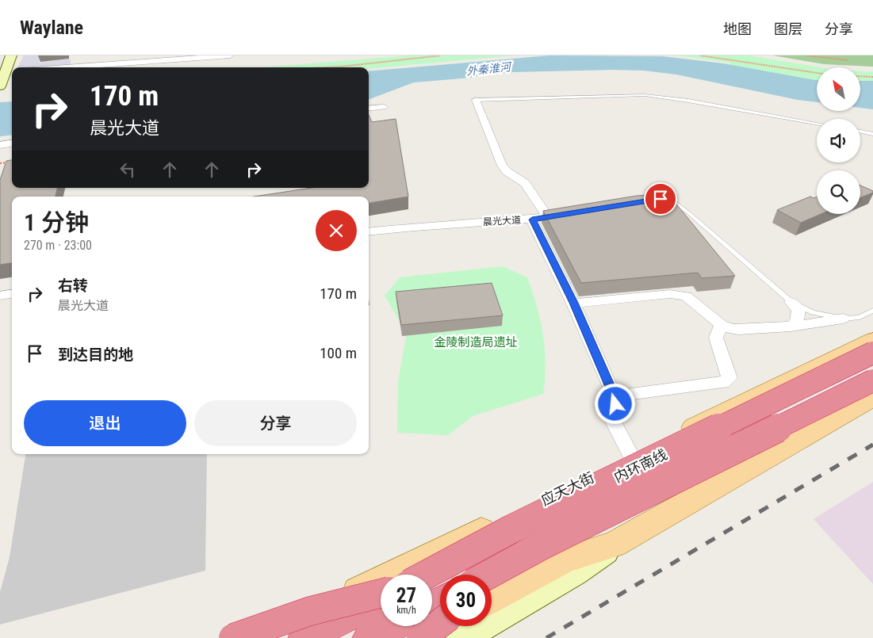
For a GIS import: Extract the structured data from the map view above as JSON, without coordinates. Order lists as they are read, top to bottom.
{
  "streets": {
    "highway": ["内环南线"],
    "main road": ["应天大街"],
    "street": ["晨光大道"]
  },
  "water": ["外秦淮河"],
  "parks": ["金陵制造局遗址"],
  "north": "top left",
  "page": {
    "header": "Waylane",
    "nav": ["地图", "图层", "分享"],
    "turn": ["170 m", "晨光大道"],
    "heading": ["1 分钟", "270 m · 23:00"],
    "list": [
      {
        "name": "右转",
        "note": "晨光大道",
        "value": "170 m"
      },
      {
        "name": "到达目的地",
        "value": "100 m"
      }
    ],
    "buttons": ["退出", "分享"],
    "speed": "27 km/h",
    "limit": "30"
  }
}
